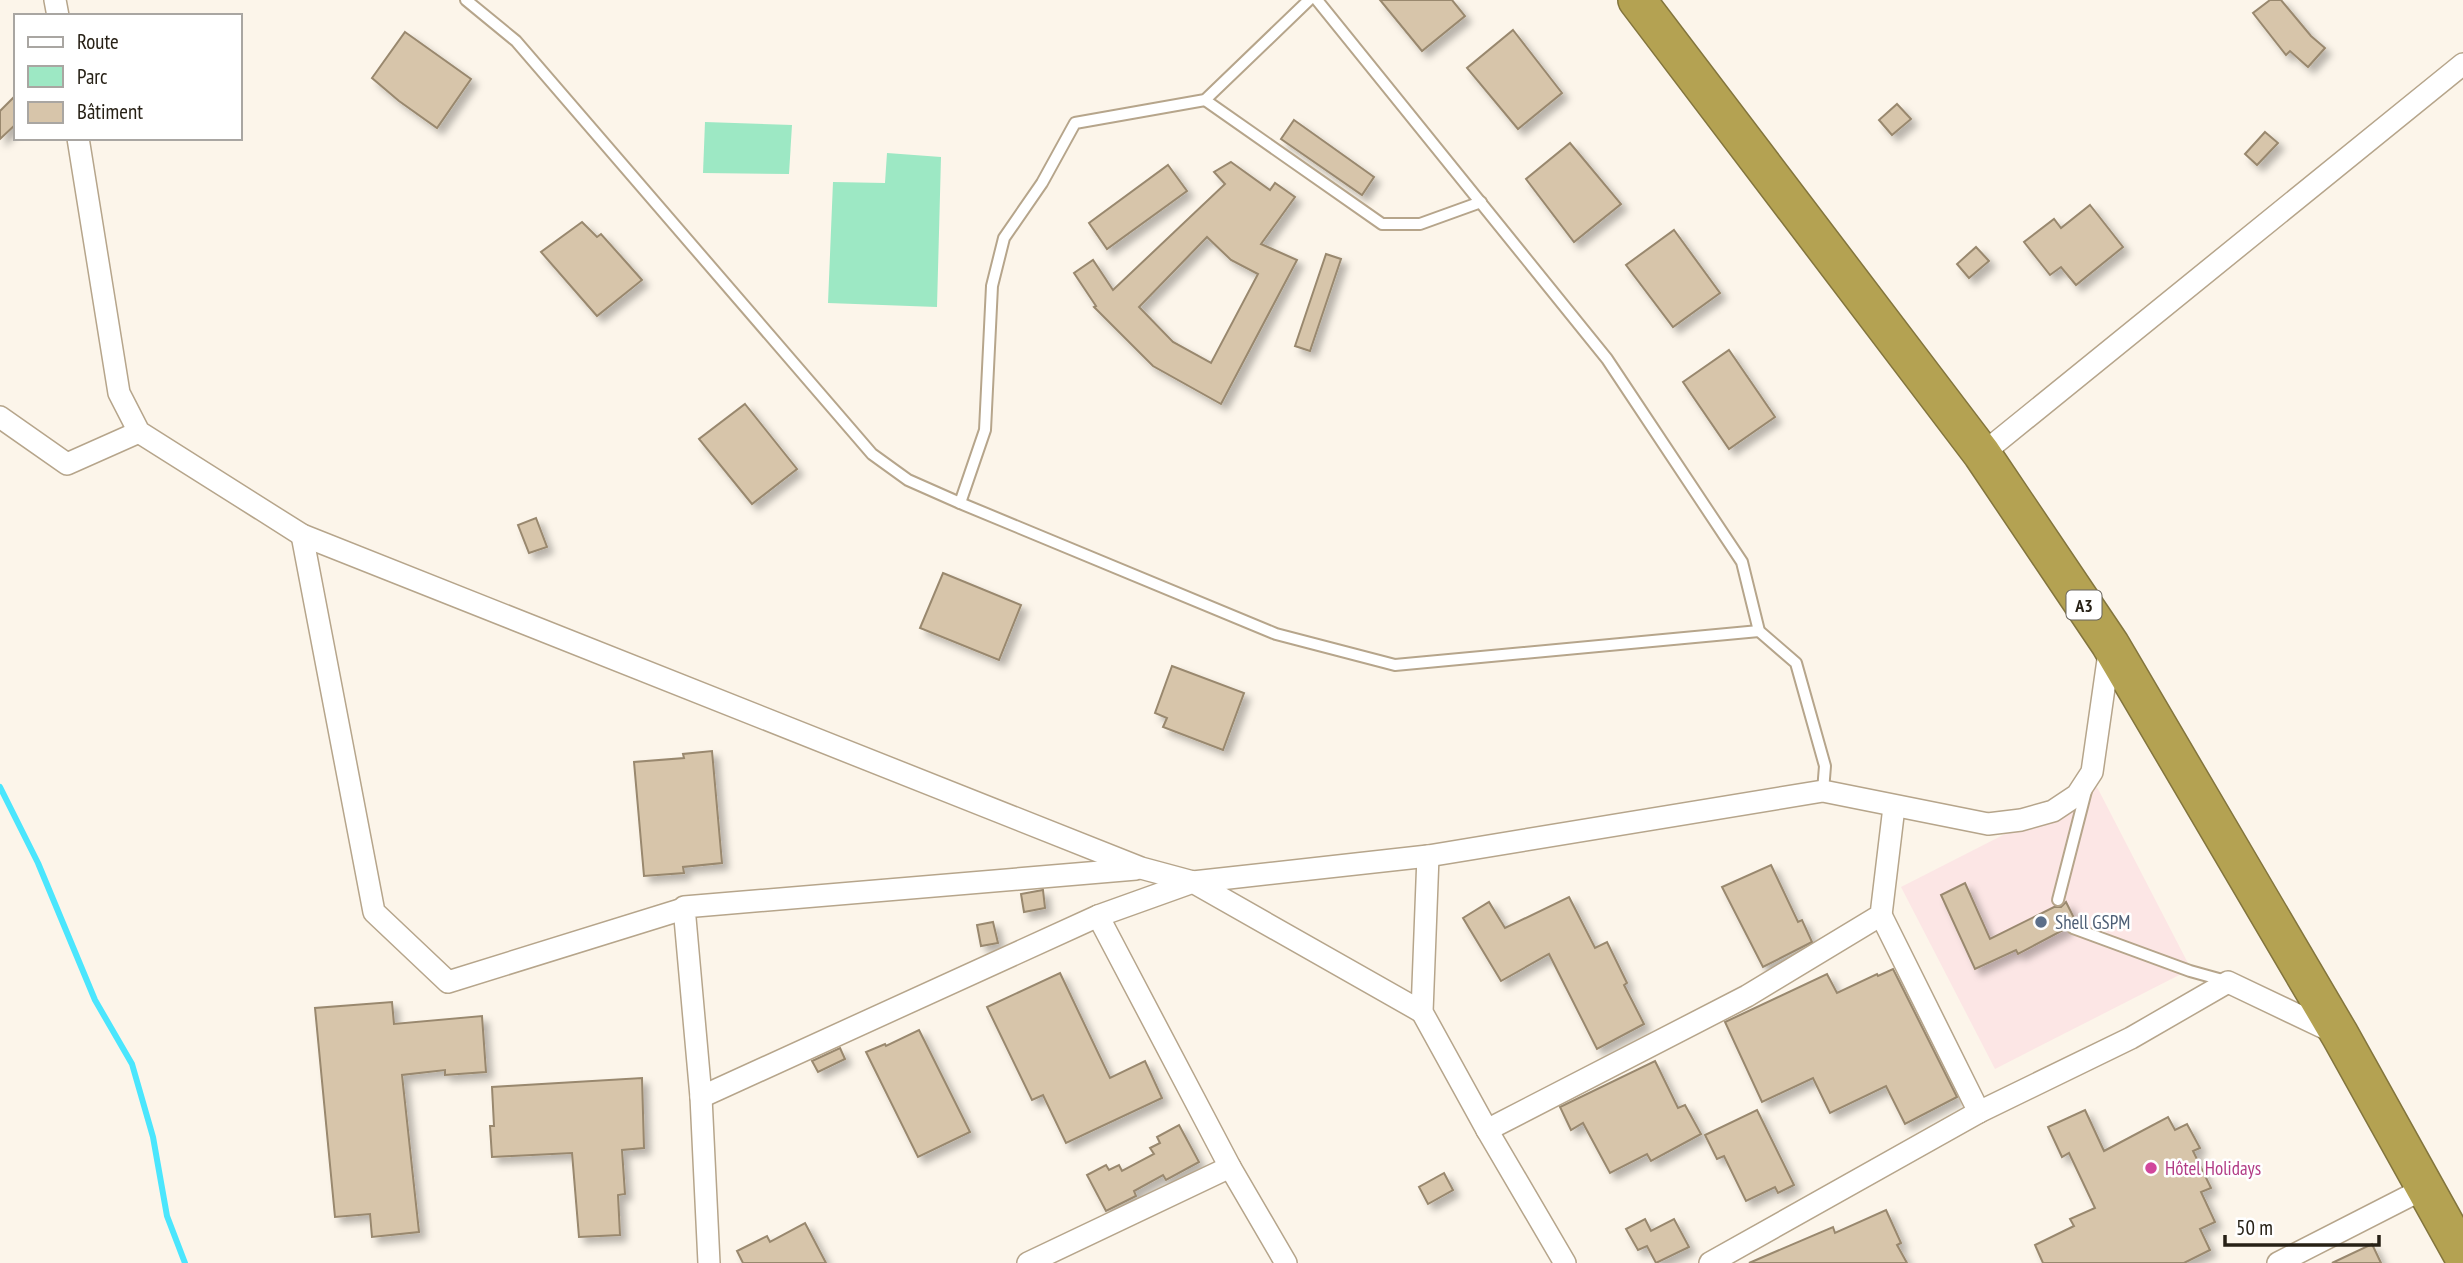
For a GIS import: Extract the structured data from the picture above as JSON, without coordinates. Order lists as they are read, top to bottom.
{
  "streets": {
    "highway": ["A3"]
  },
  "places": ["Shell GSPM", "Hôtel Holidays"],
  "legend": ["Route", "Parc", "Bâtiment"],
  "scale_bar": "50 m"
}
